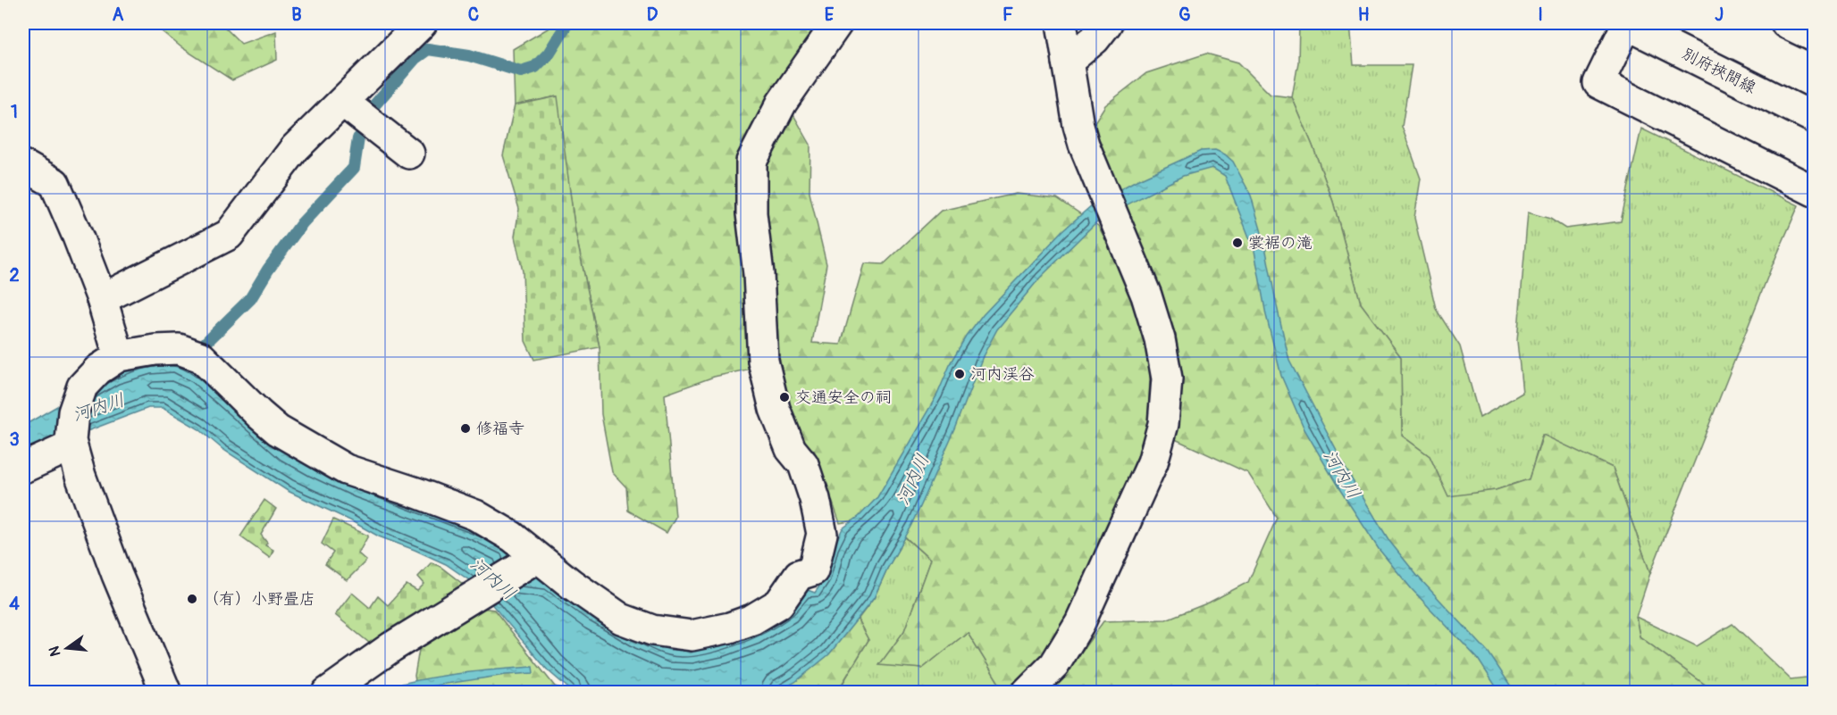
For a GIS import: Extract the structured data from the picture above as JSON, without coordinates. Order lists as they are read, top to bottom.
{
  "streets": {
    "street": ["別府挾間線"]
  },
  "water": ["河内川"],
  "places": [
    "裳裾の滝",
    "河内渓谷",
    "交通安全の祠",
    "修福寺",
    "（有）小野畳店"
  ],
  "north": "left",
  "grid": {
    "columns": [
      "A",
      "B",
      "C",
      "D",
      "E",
      "F",
      "G",
      "H",
      "I",
      "J"
    ],
    "rows": [
      "1",
      "2",
      "3",
      "4"
    ]
  }
}
